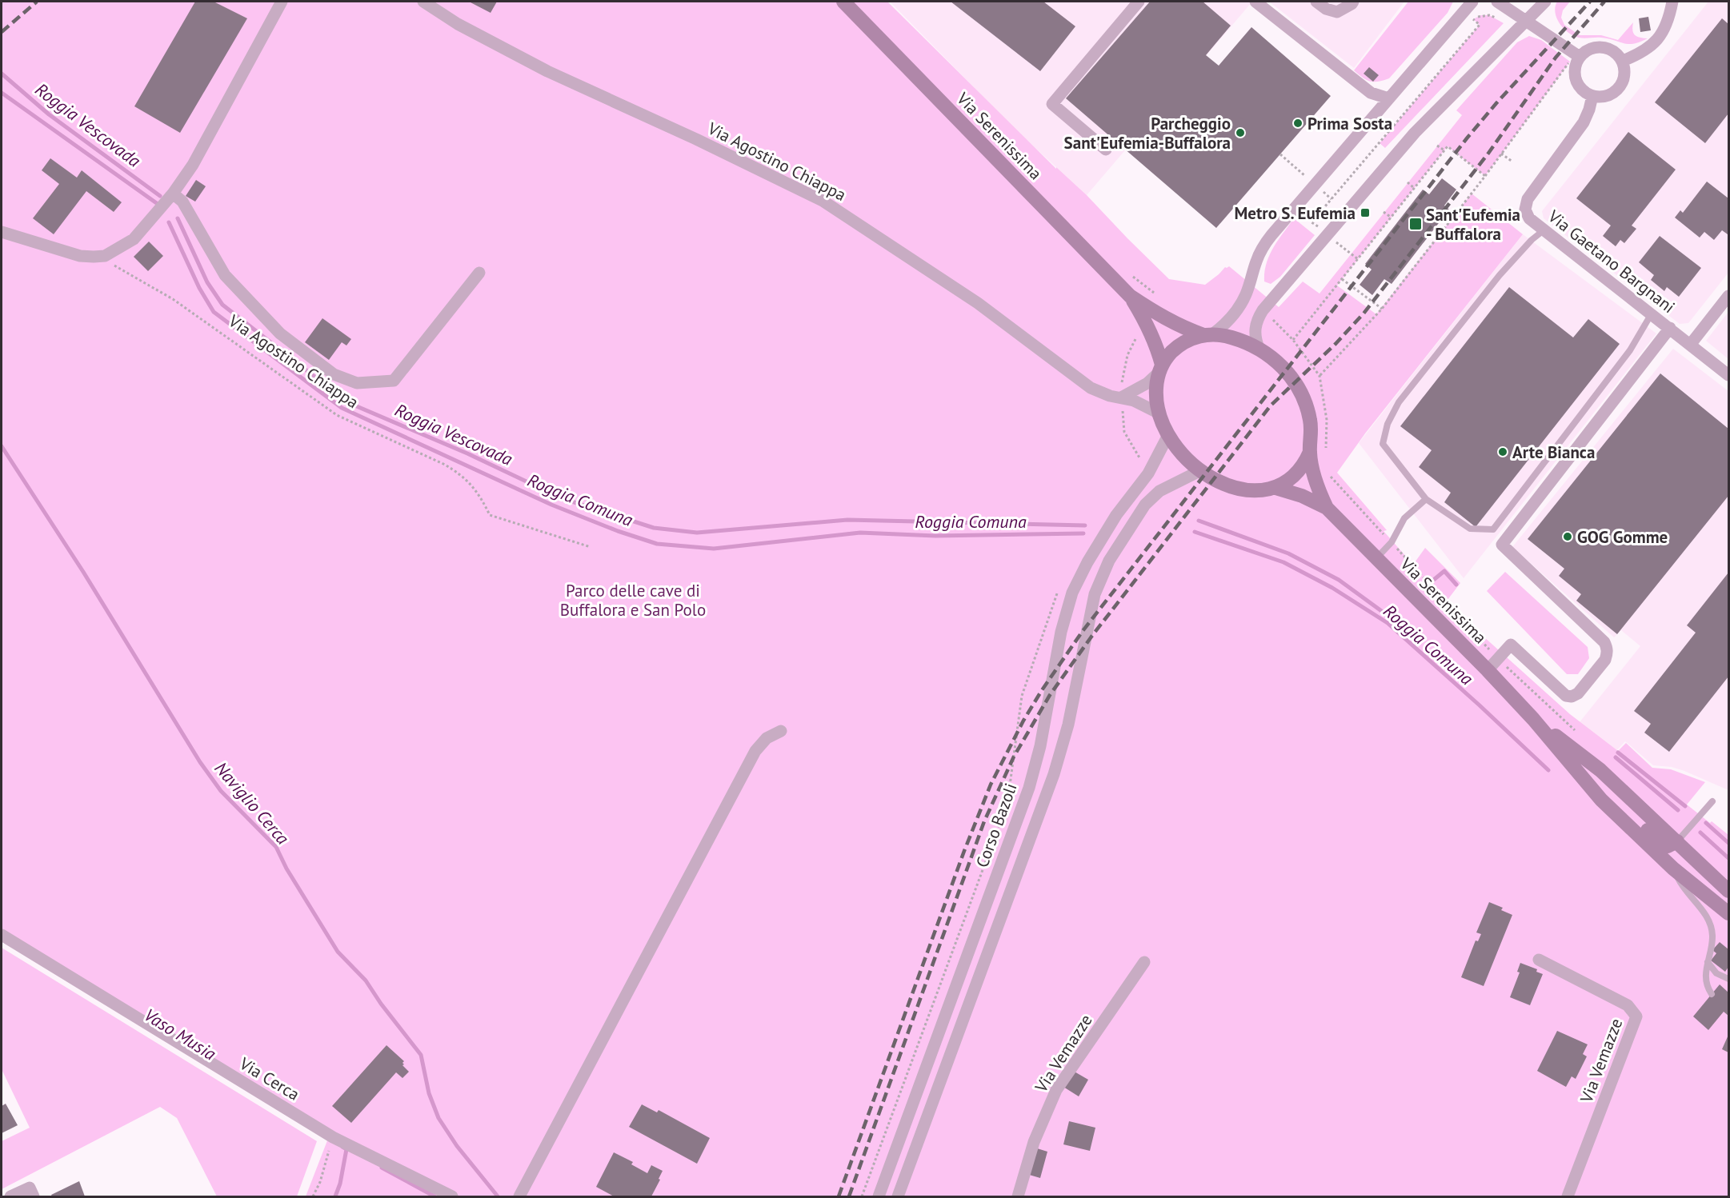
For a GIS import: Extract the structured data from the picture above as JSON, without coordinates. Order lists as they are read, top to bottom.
{
  "streets": {
    "main road": ["Via Serenissima"],
    "street": [
      "Via Agostino Chiappa",
      "Via Gaetano Bargnani",
      "Corso Bazoli",
      "Via Vemazze",
      "Via Cerca"
    ]
  },
  "crossings": [
    ["Via Serenissima", "Via Agostino Chiappa"],
    ["Via Serenissima", "Corso Bazoli"],
    ["Via Agostino Chiappa", "Corso Bazoli"]
  ],
  "water": [
    "Roggia Vescovada",
    "Roggia Comuna",
    "Naviglio Cerca",
    "Vaso Musia"
  ],
  "parks": ["Parco delle cave di Buffalora e San Polo"],
  "places": {
    "other": [
      "Prima Sosta",
      "Parcheggio Sant'Eufemia-Buffalora",
      "Arte Bianca",
      "GOG Gomme"
    ],
    "transit": ["Metro S. Eufemia", "Sant'Eufemia - Buffalora"]
  }
}
